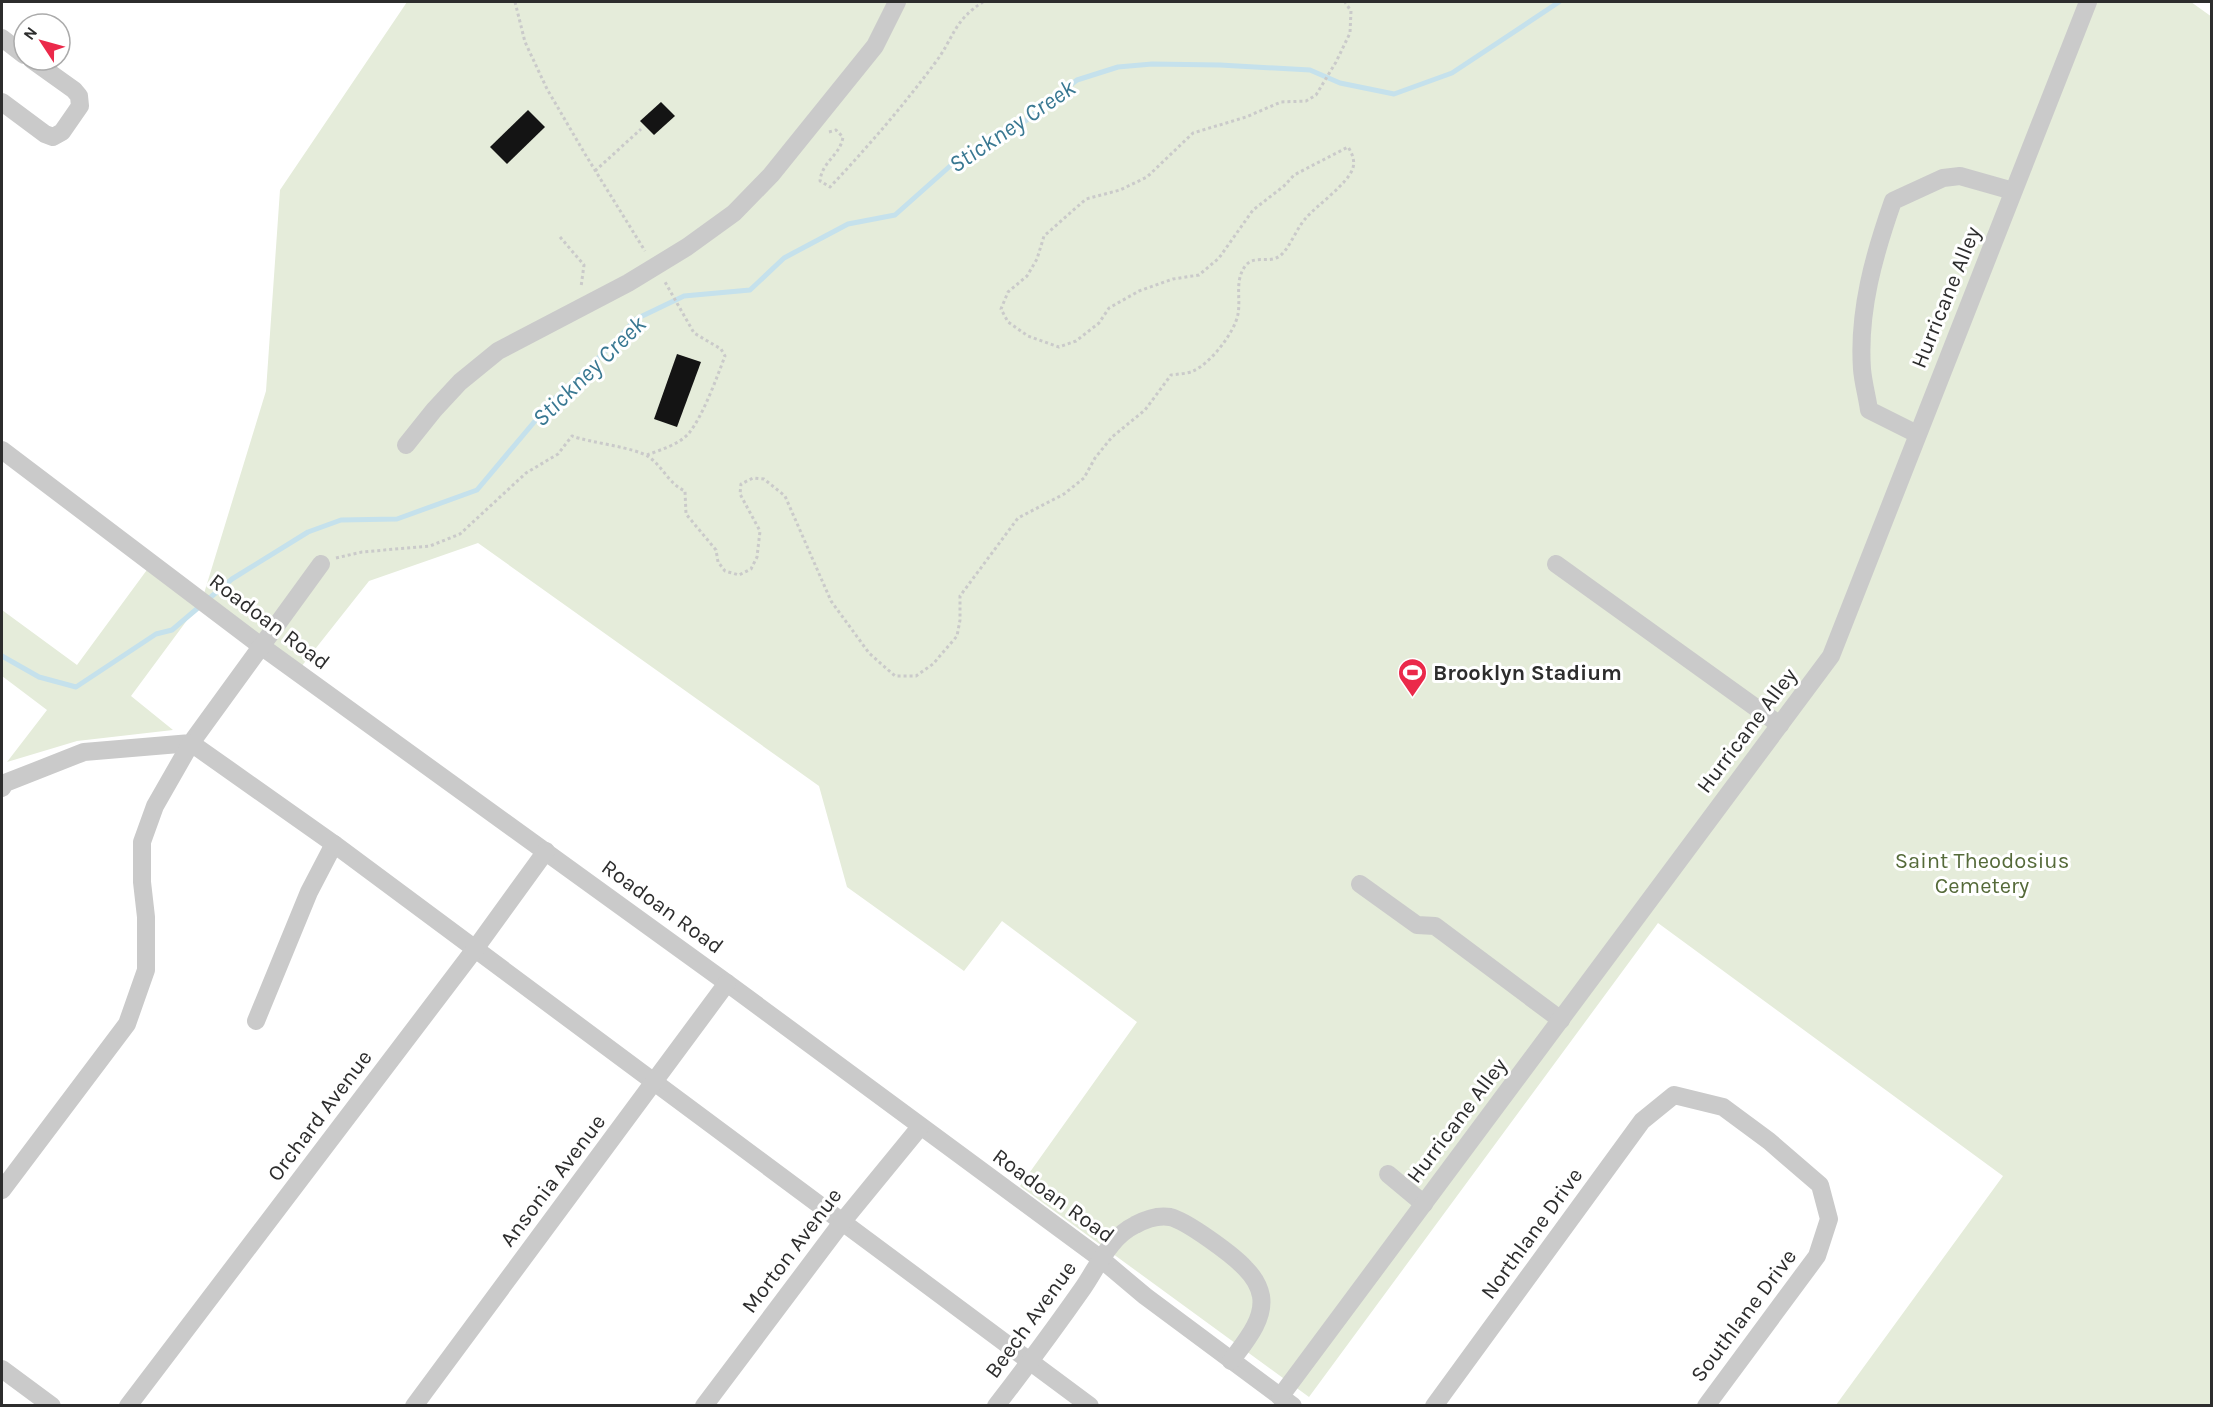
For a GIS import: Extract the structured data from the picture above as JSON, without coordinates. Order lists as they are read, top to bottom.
{
  "streets": {
    "street": [
      "Hurricane Alley",
      "Roadoan Road",
      "Orchard Avenue",
      "Ansonia Avenue",
      "Northlane Drive",
      "Morton Avenue",
      "Southlane Drive",
      "Beech Avenue"
    ]
  },
  "crossings": [
    ["Hurricane Alley", "Roadoan Road"],
    ["Roadoan Road", "Orchard Avenue"],
    ["Roadoan Road", "Ansonia Avenue"],
    ["Roadoan Road", "Morton Avenue"],
    ["Roadoan Road", "Beech Avenue"],
    ["Northlane Drive", "Southlane Drive"]
  ],
  "water": ["Stickney Creek"],
  "parks": ["Saint Theodosius Cemetery"],
  "places": {
    "sports": ["Brooklyn Stadium"]
  },
  "north": "top left"
}
